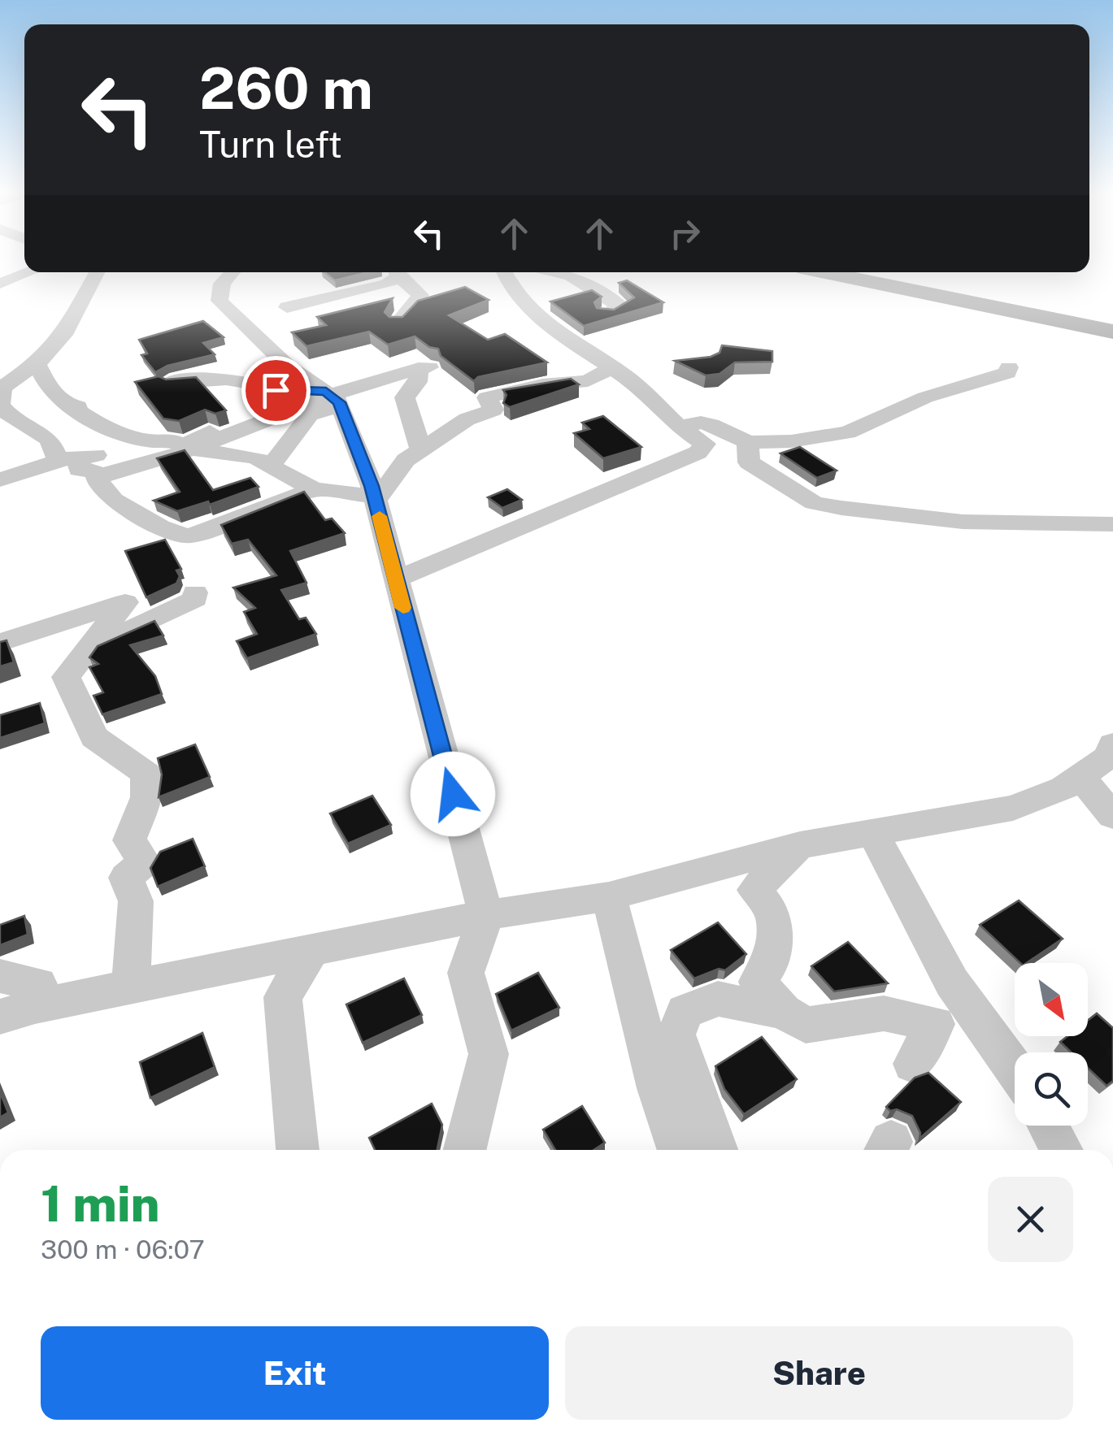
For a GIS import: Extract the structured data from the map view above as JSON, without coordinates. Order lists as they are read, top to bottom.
{
  "north": "bottom right",
  "page": {
    "turn": ["260 m", "Turn left"],
    "heading": ["1 min", "300 m · 06:07"],
    "buttons": ["Exit", "Share"]
  }
}
